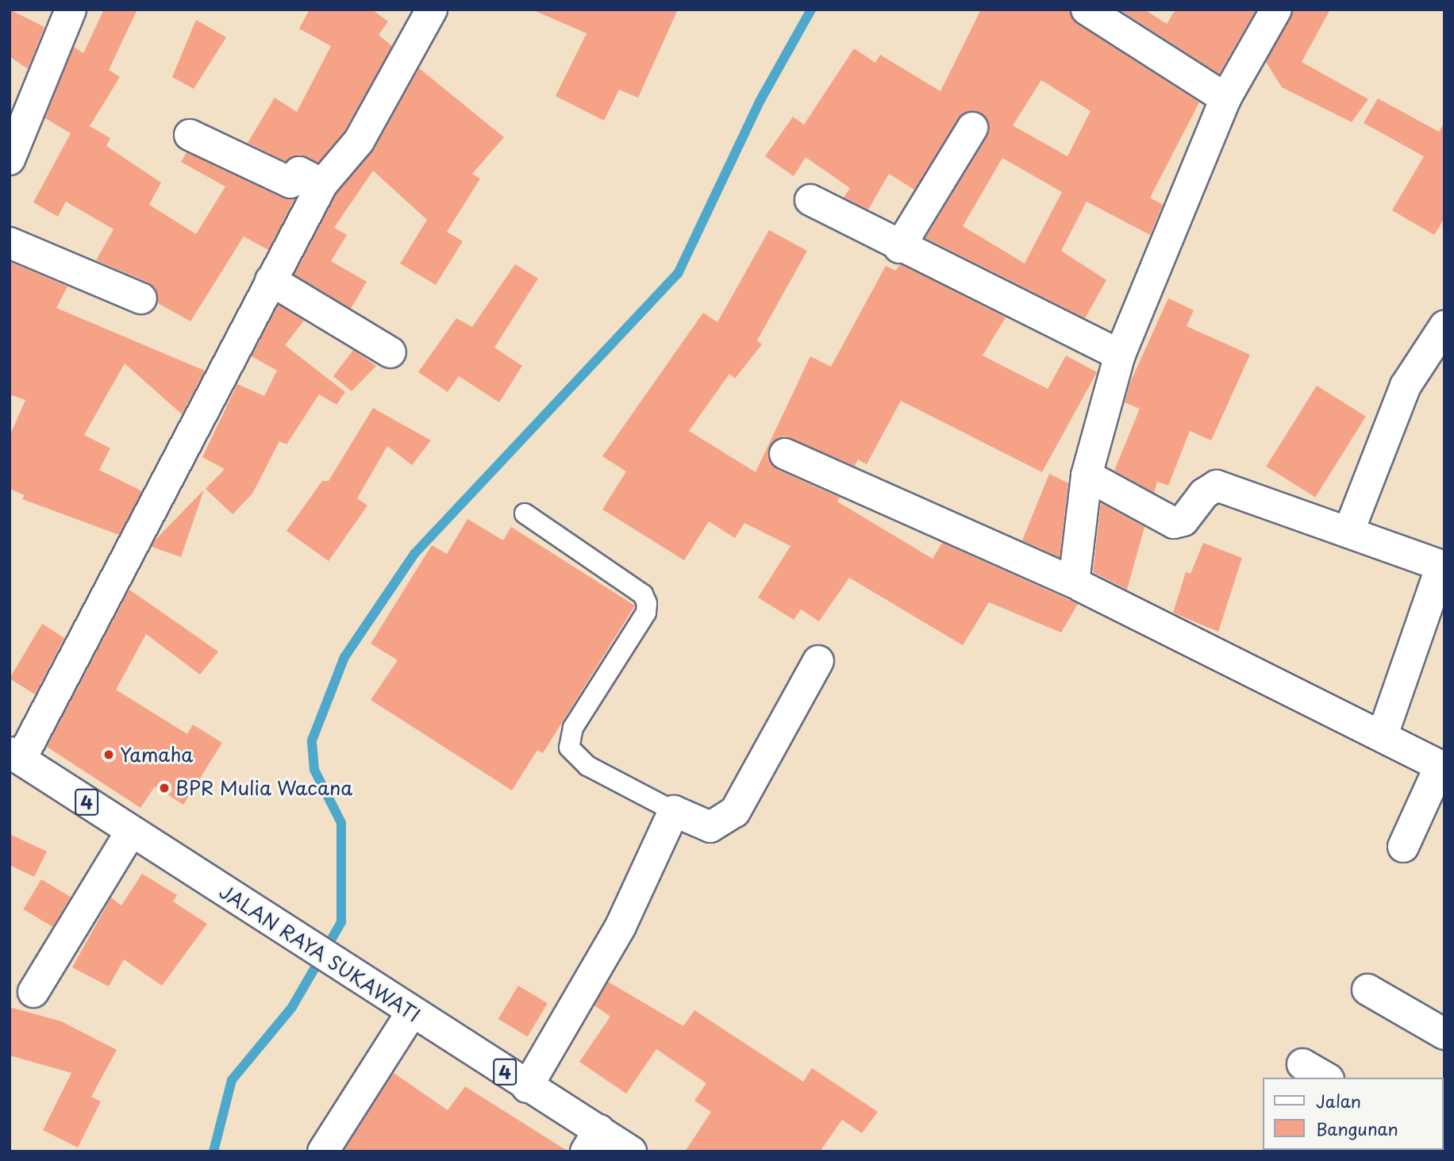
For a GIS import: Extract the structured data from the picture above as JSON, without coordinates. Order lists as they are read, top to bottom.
{
  "streets": {
    "main road": ["4", "JALAN RAYA SUKAWATI"]
  },
  "places": ["Yamaha", "BPR Mulia Wacana"],
  "legend": ["Jalan", "Bangunan"]
}
